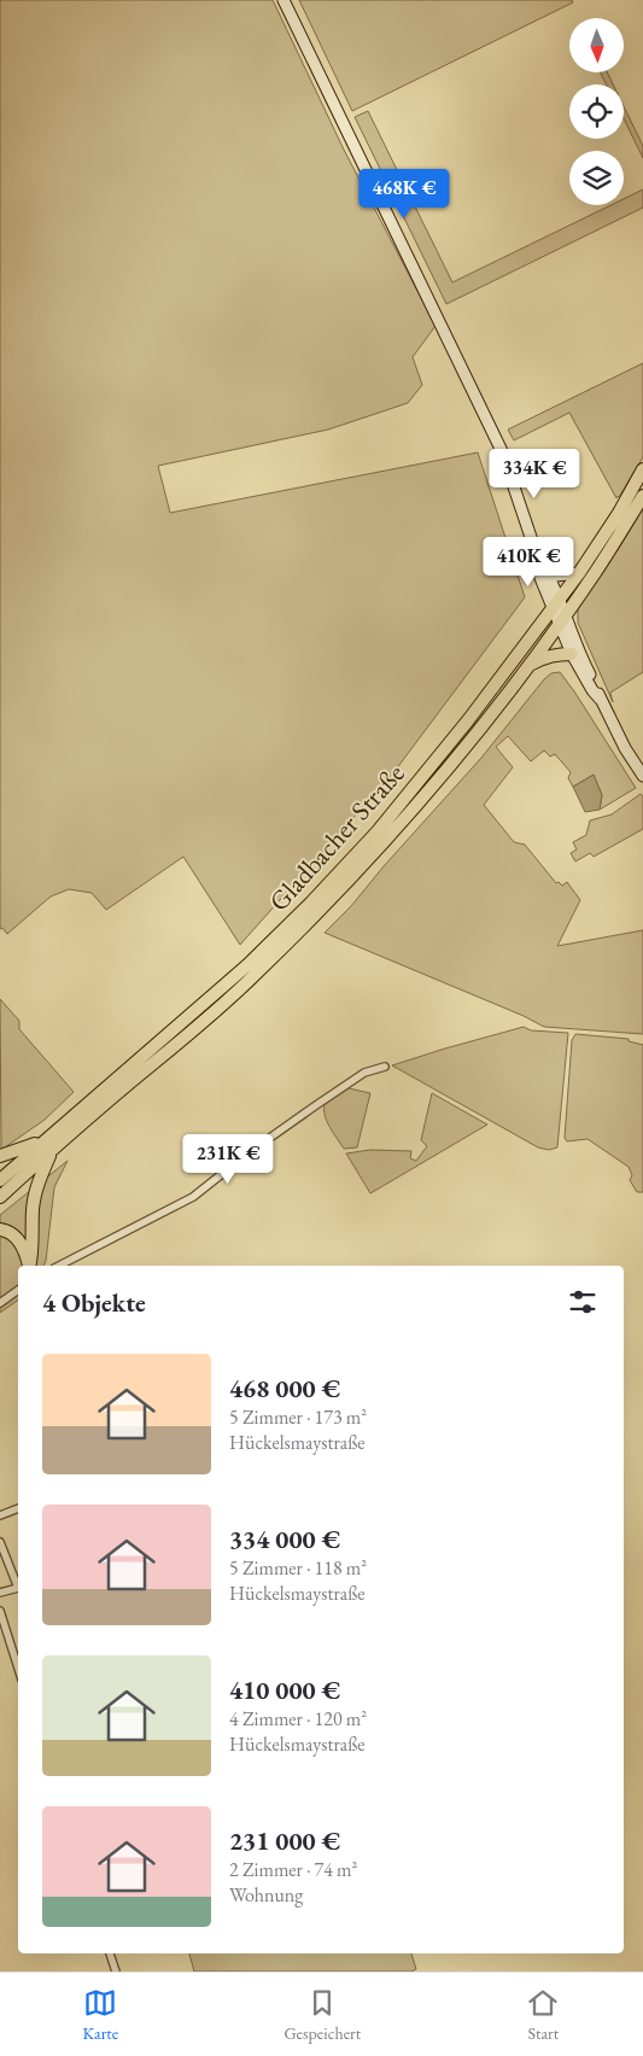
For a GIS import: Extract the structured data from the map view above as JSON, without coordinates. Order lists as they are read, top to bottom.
{
  "streets": {
    "main road": ["Gladbacher Straße"]
  },
  "north": "bottom",
  "page": {
    "price": [
      "468K €",
      "334K €",
      "410K €",
      "231K €"
    ],
    "heading": "4 Objekte",
    "list": [
      {
        "name": "468 000 €",
        "note": "5 Zimmer · 173 m² · Hückelsmaystraße"
      },
      {
        "name": "334 000 €",
        "note": "5 Zimmer · 118 m² · Hückelsmaystraße"
      },
      {
        "name": "410 000 €",
        "note": "4 Zimmer · 120 m² · Hückelsmaystraße"
      },
      {
        "name": "231 000 €",
        "note": "2 Zimmer · 74 m² · Wohnung"
      }
    ],
    "tabs": ["Karte", "Gespeichert", "Start"]
  }
}
